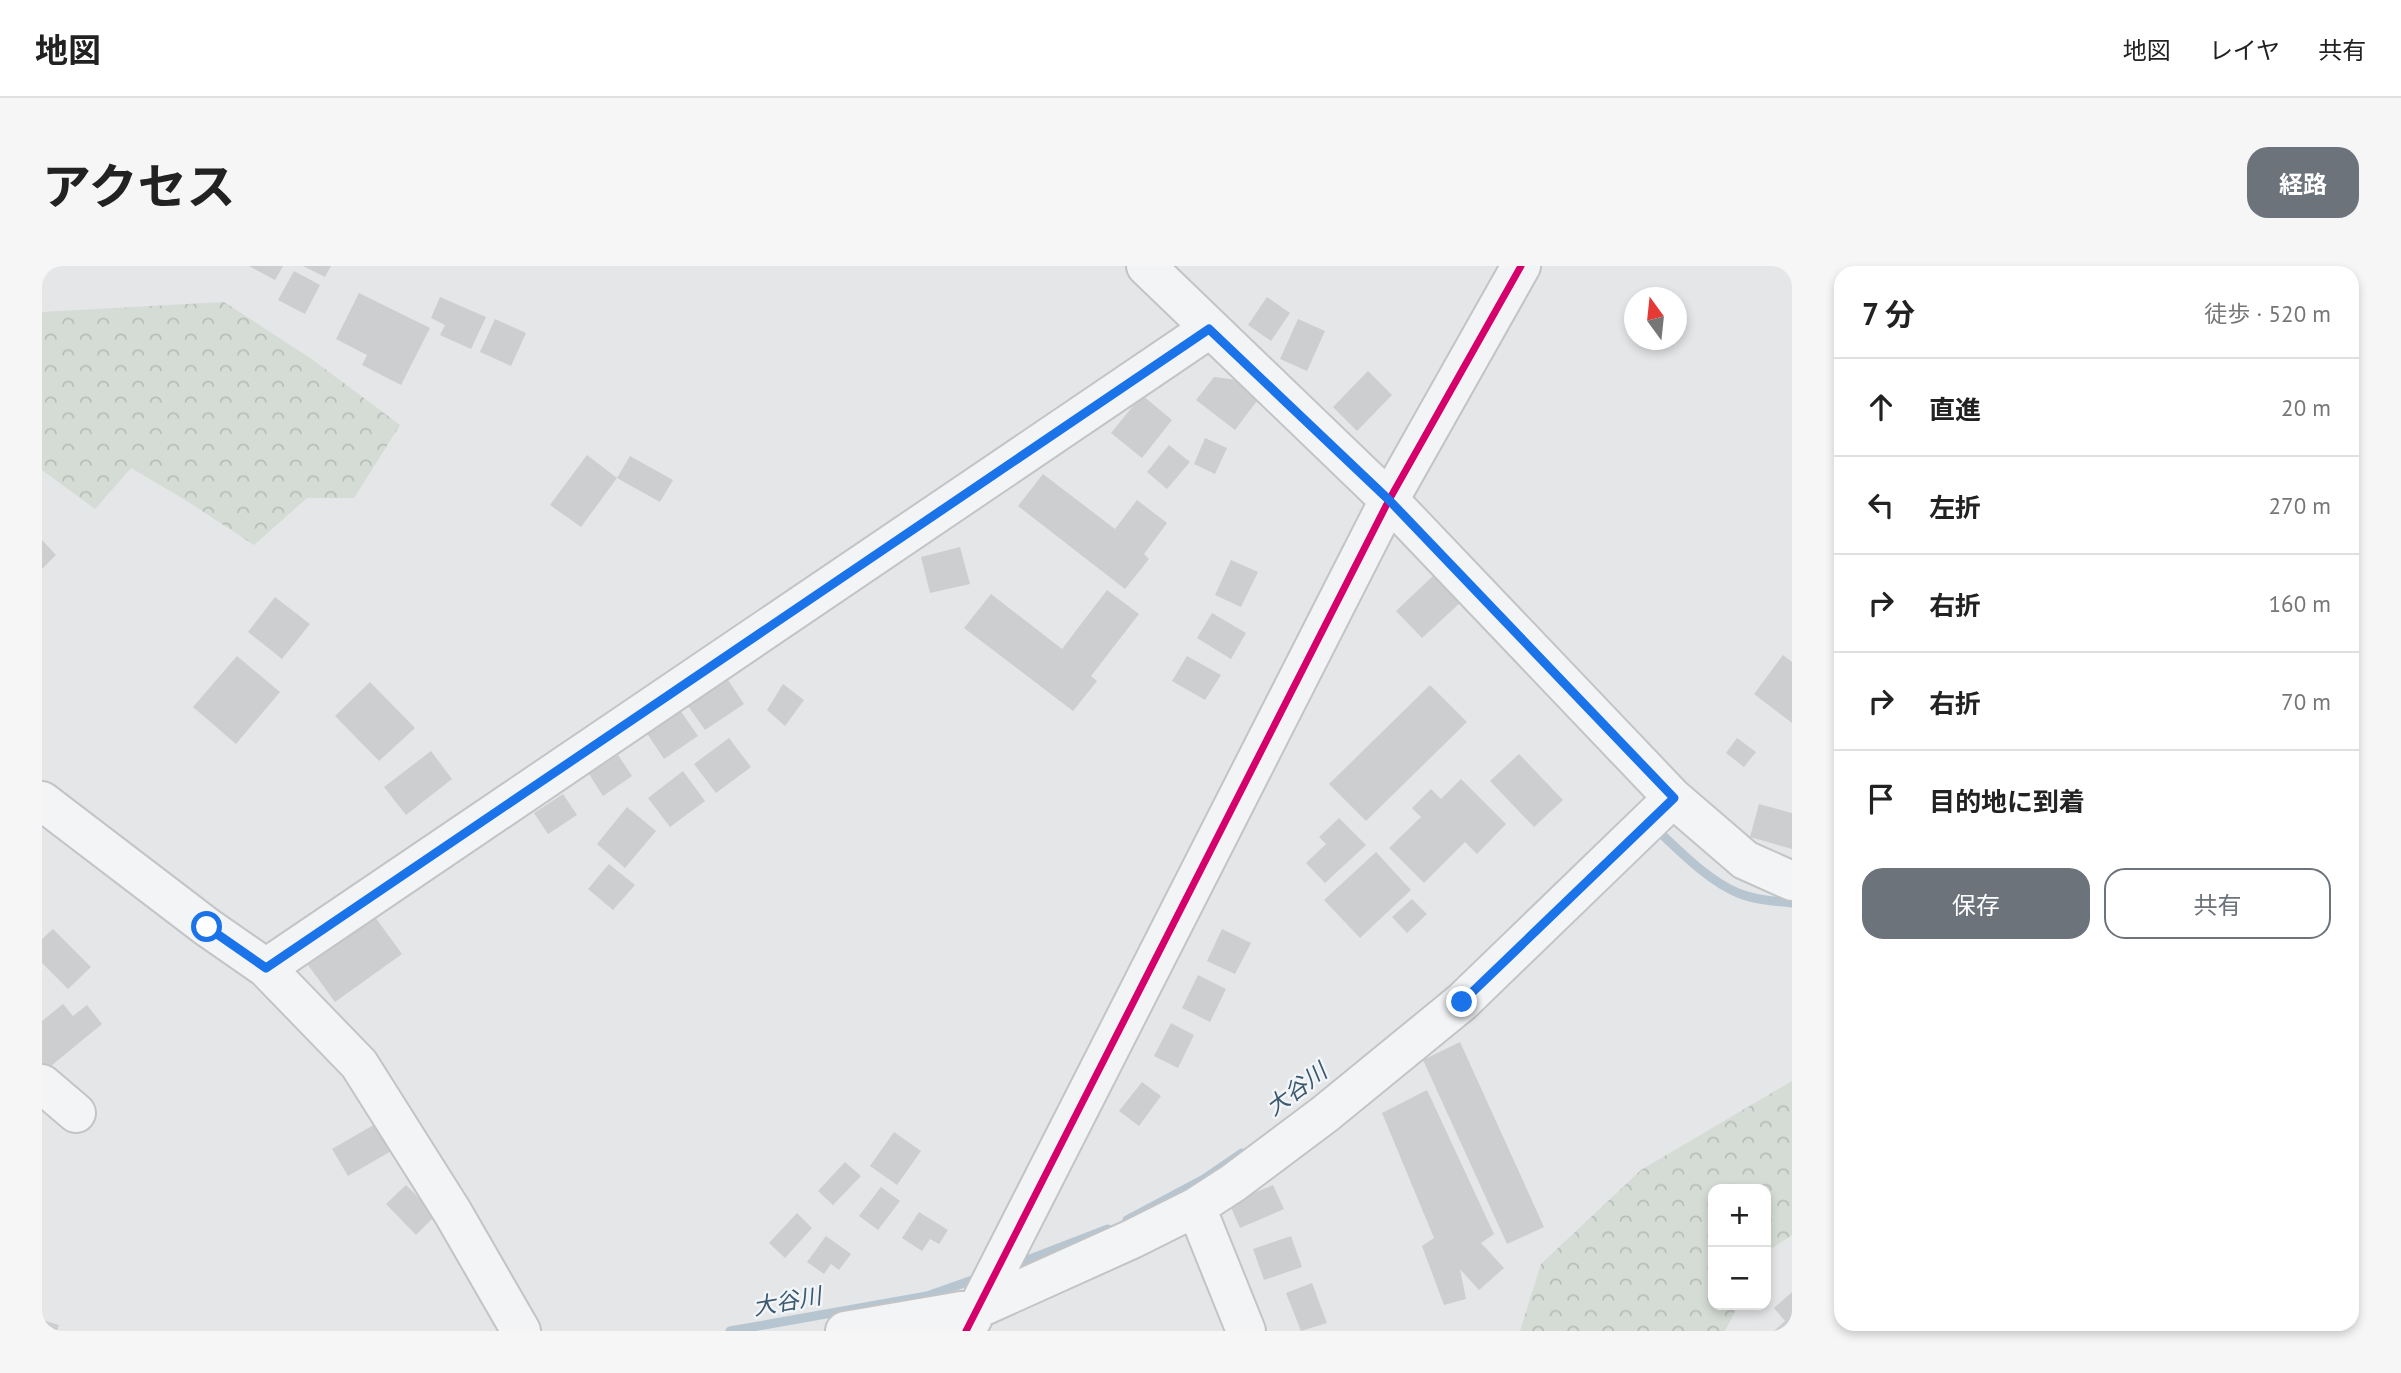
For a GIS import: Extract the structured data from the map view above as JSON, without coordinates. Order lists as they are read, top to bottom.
{
  "water": ["大谷川"],
  "north": "top",
  "page": {
    "header": "地図",
    "nav": ["地図", "レイヤ", "共有"],
    "title": "アクセス",
    "buttons": [
      "経路",
      ["保存", "共有"]
    ],
    "heading": ["7 分", "徒歩 · 520 m"],
    "list": [
      ["直進", "20 m"],
      ["左折", "270 m"],
      ["右折", "160 m"],
      ["右折", "70 m"],
      "目的地に到着"
    ],
    "map_buttons": ["+", "−"]
  }
}
